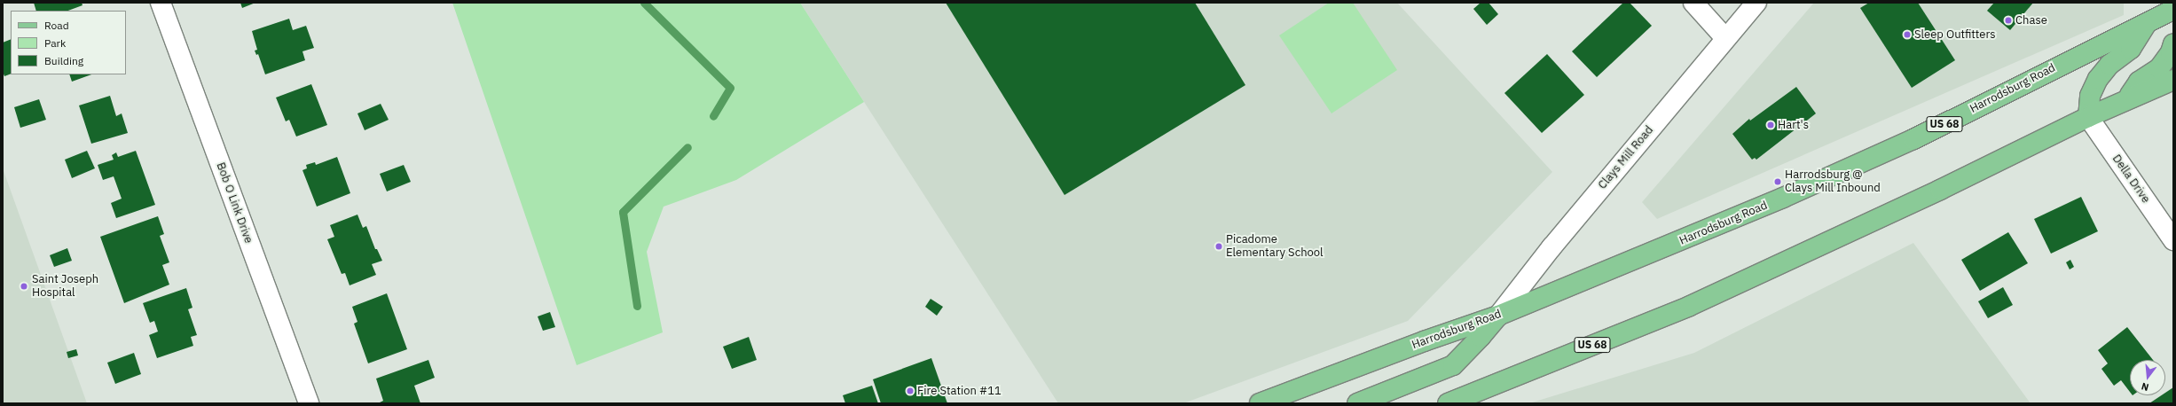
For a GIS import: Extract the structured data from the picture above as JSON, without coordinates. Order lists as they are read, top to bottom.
{
  "streets": {
    "main road": ["Harrodsburg Road", "US 68"],
    "street": ["Clays Mill Road", "Della Drive", "Bob O Link Drive"]
  },
  "crossings": [
    ["Harrodsburg Road", "Clays Mill Road"],
    ["US 68", "Della Drive"]
  ],
  "places": [
    "Chase",
    "Sleep Outfitters",
    "Hart's",
    "Harrodsburg @ Clays Mill Inbound",
    "Picadome Elementary School",
    "Saint Joseph Hospital",
    "Fire Station #11"
  ],
  "legend": ["Road", "Park", "Building"],
  "north": "bottom"
}
